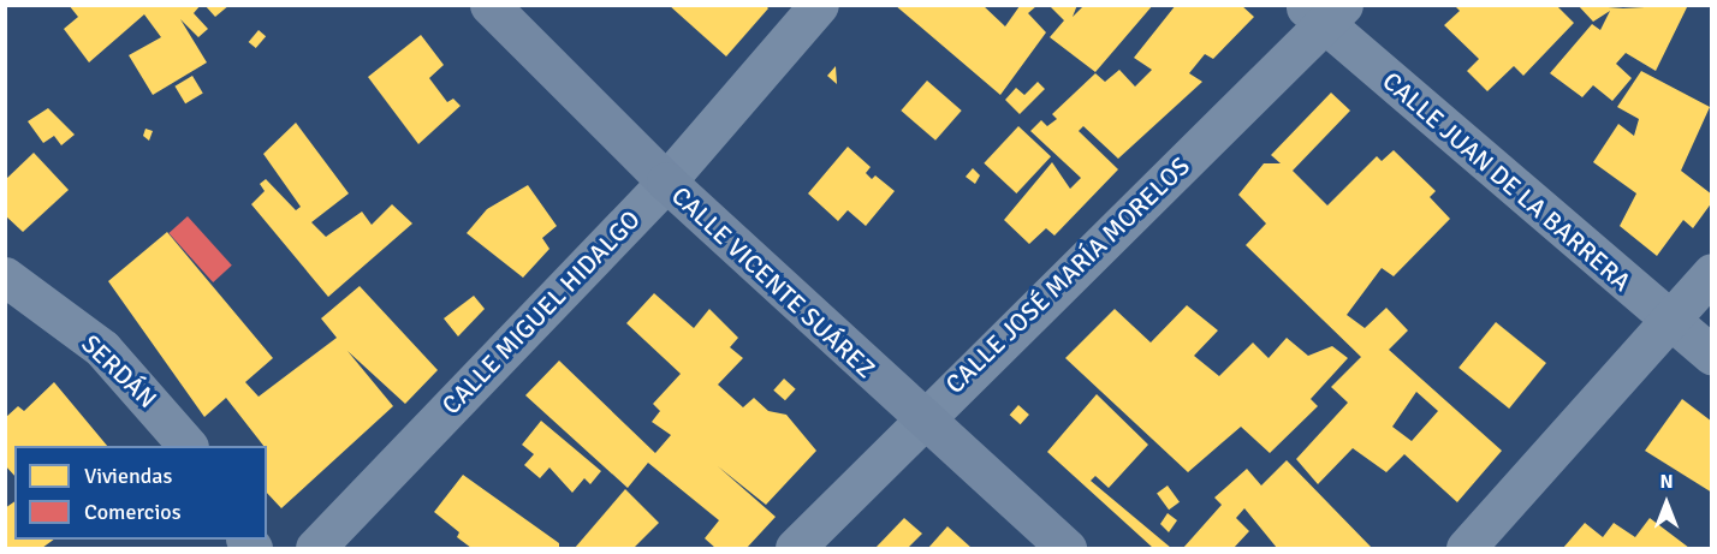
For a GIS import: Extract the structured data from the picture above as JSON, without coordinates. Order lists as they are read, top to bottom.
{
  "streets": {
    "street": [
      "CALLE JUAN DE LA BARRERA",
      "CALLE JOSÉ MARÍA MORELOS",
      "CALLE VICENTE SUÁREZ",
      "CALLE MIGUEL HIDALGO",
      "SERDÁN"
    ]
  },
  "crossings": [
    ["CALLE JUAN DE LA BARRERA", "CALLE JOSÉ MARÍA MORELOS"],
    ["CALLE JOSÉ MARÍA MORELOS", "CALLE VICENTE SUÁREZ"],
    ["CALLE VICENTE SUÁREZ", "CALLE MIGUEL HIDALGO"]
  ],
  "legend": ["Viviendas", "Comercios"],
  "north": "top"
}
